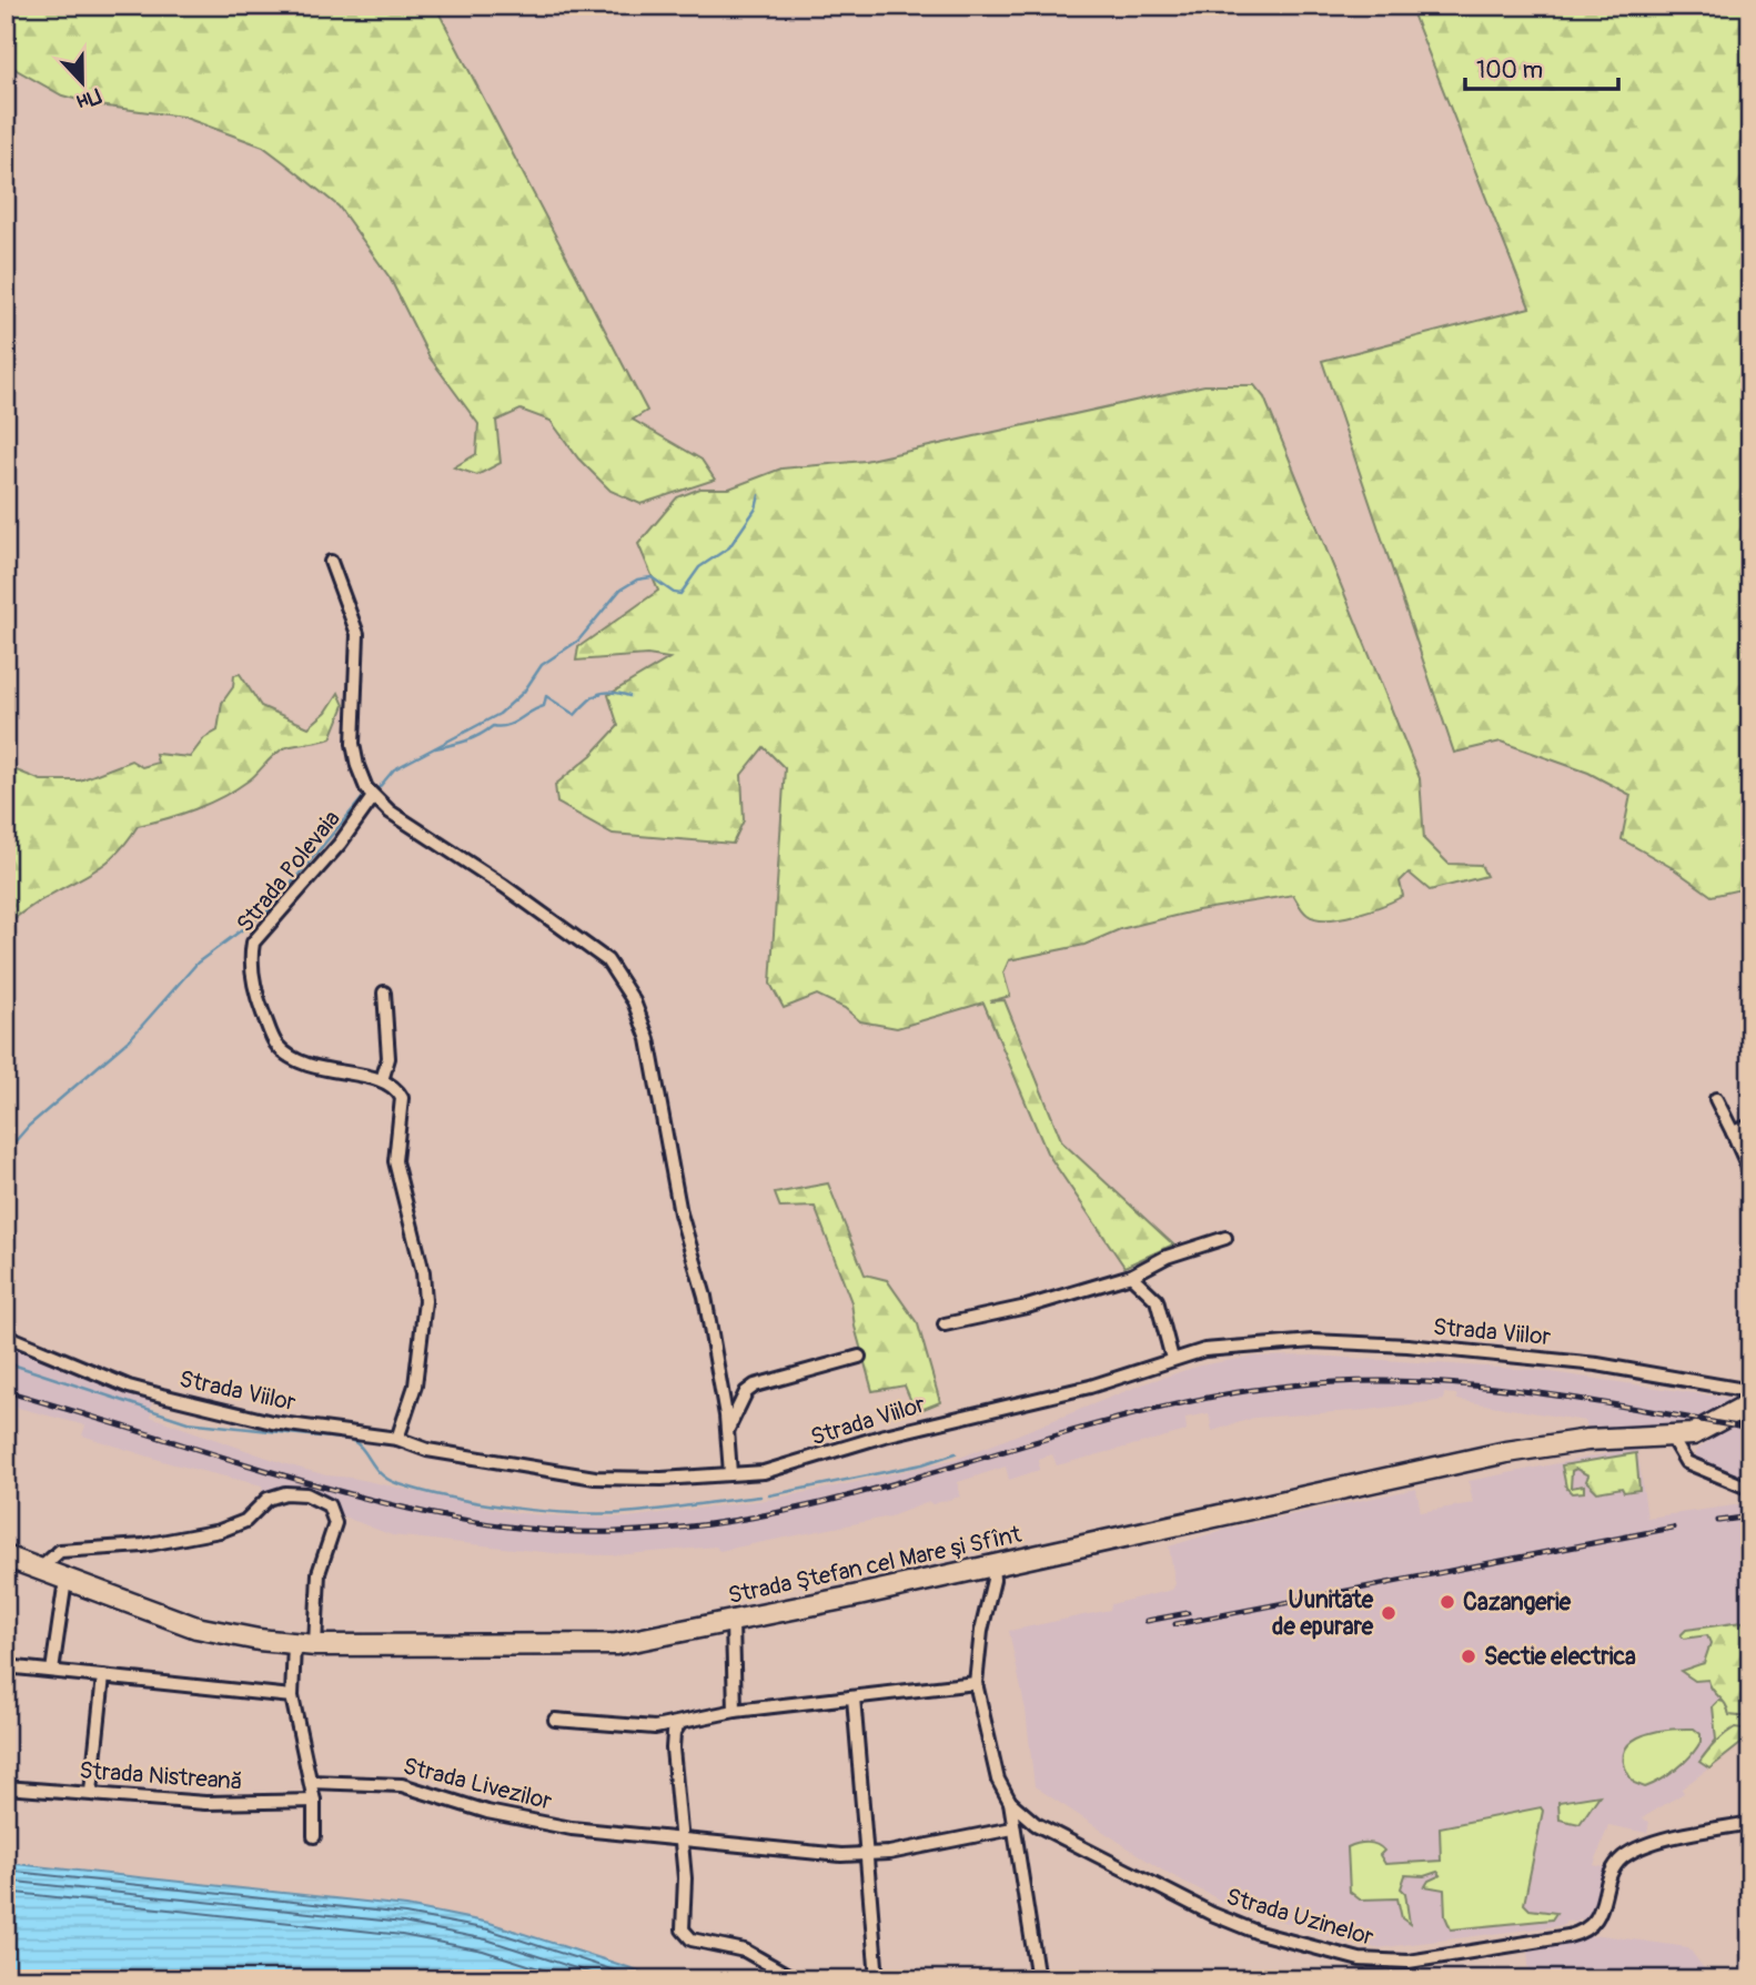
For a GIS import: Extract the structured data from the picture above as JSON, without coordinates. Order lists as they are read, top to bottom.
{
  "streets": {
    "main road": ["Strada Ştefan cel Mare şi Sfînt"],
    "street": [
      "Strada Polevaia",
      "Strada Viilor",
      "Strada Nistreană",
      "Strada Livezilor",
      "Strada Uzinelor"
    ]
  },
  "places": ["Cazangerie", "Uunitate de epurare", "Sectie electrica"],
  "scale_bar": "100 m",
  "north": "bottom"
}
